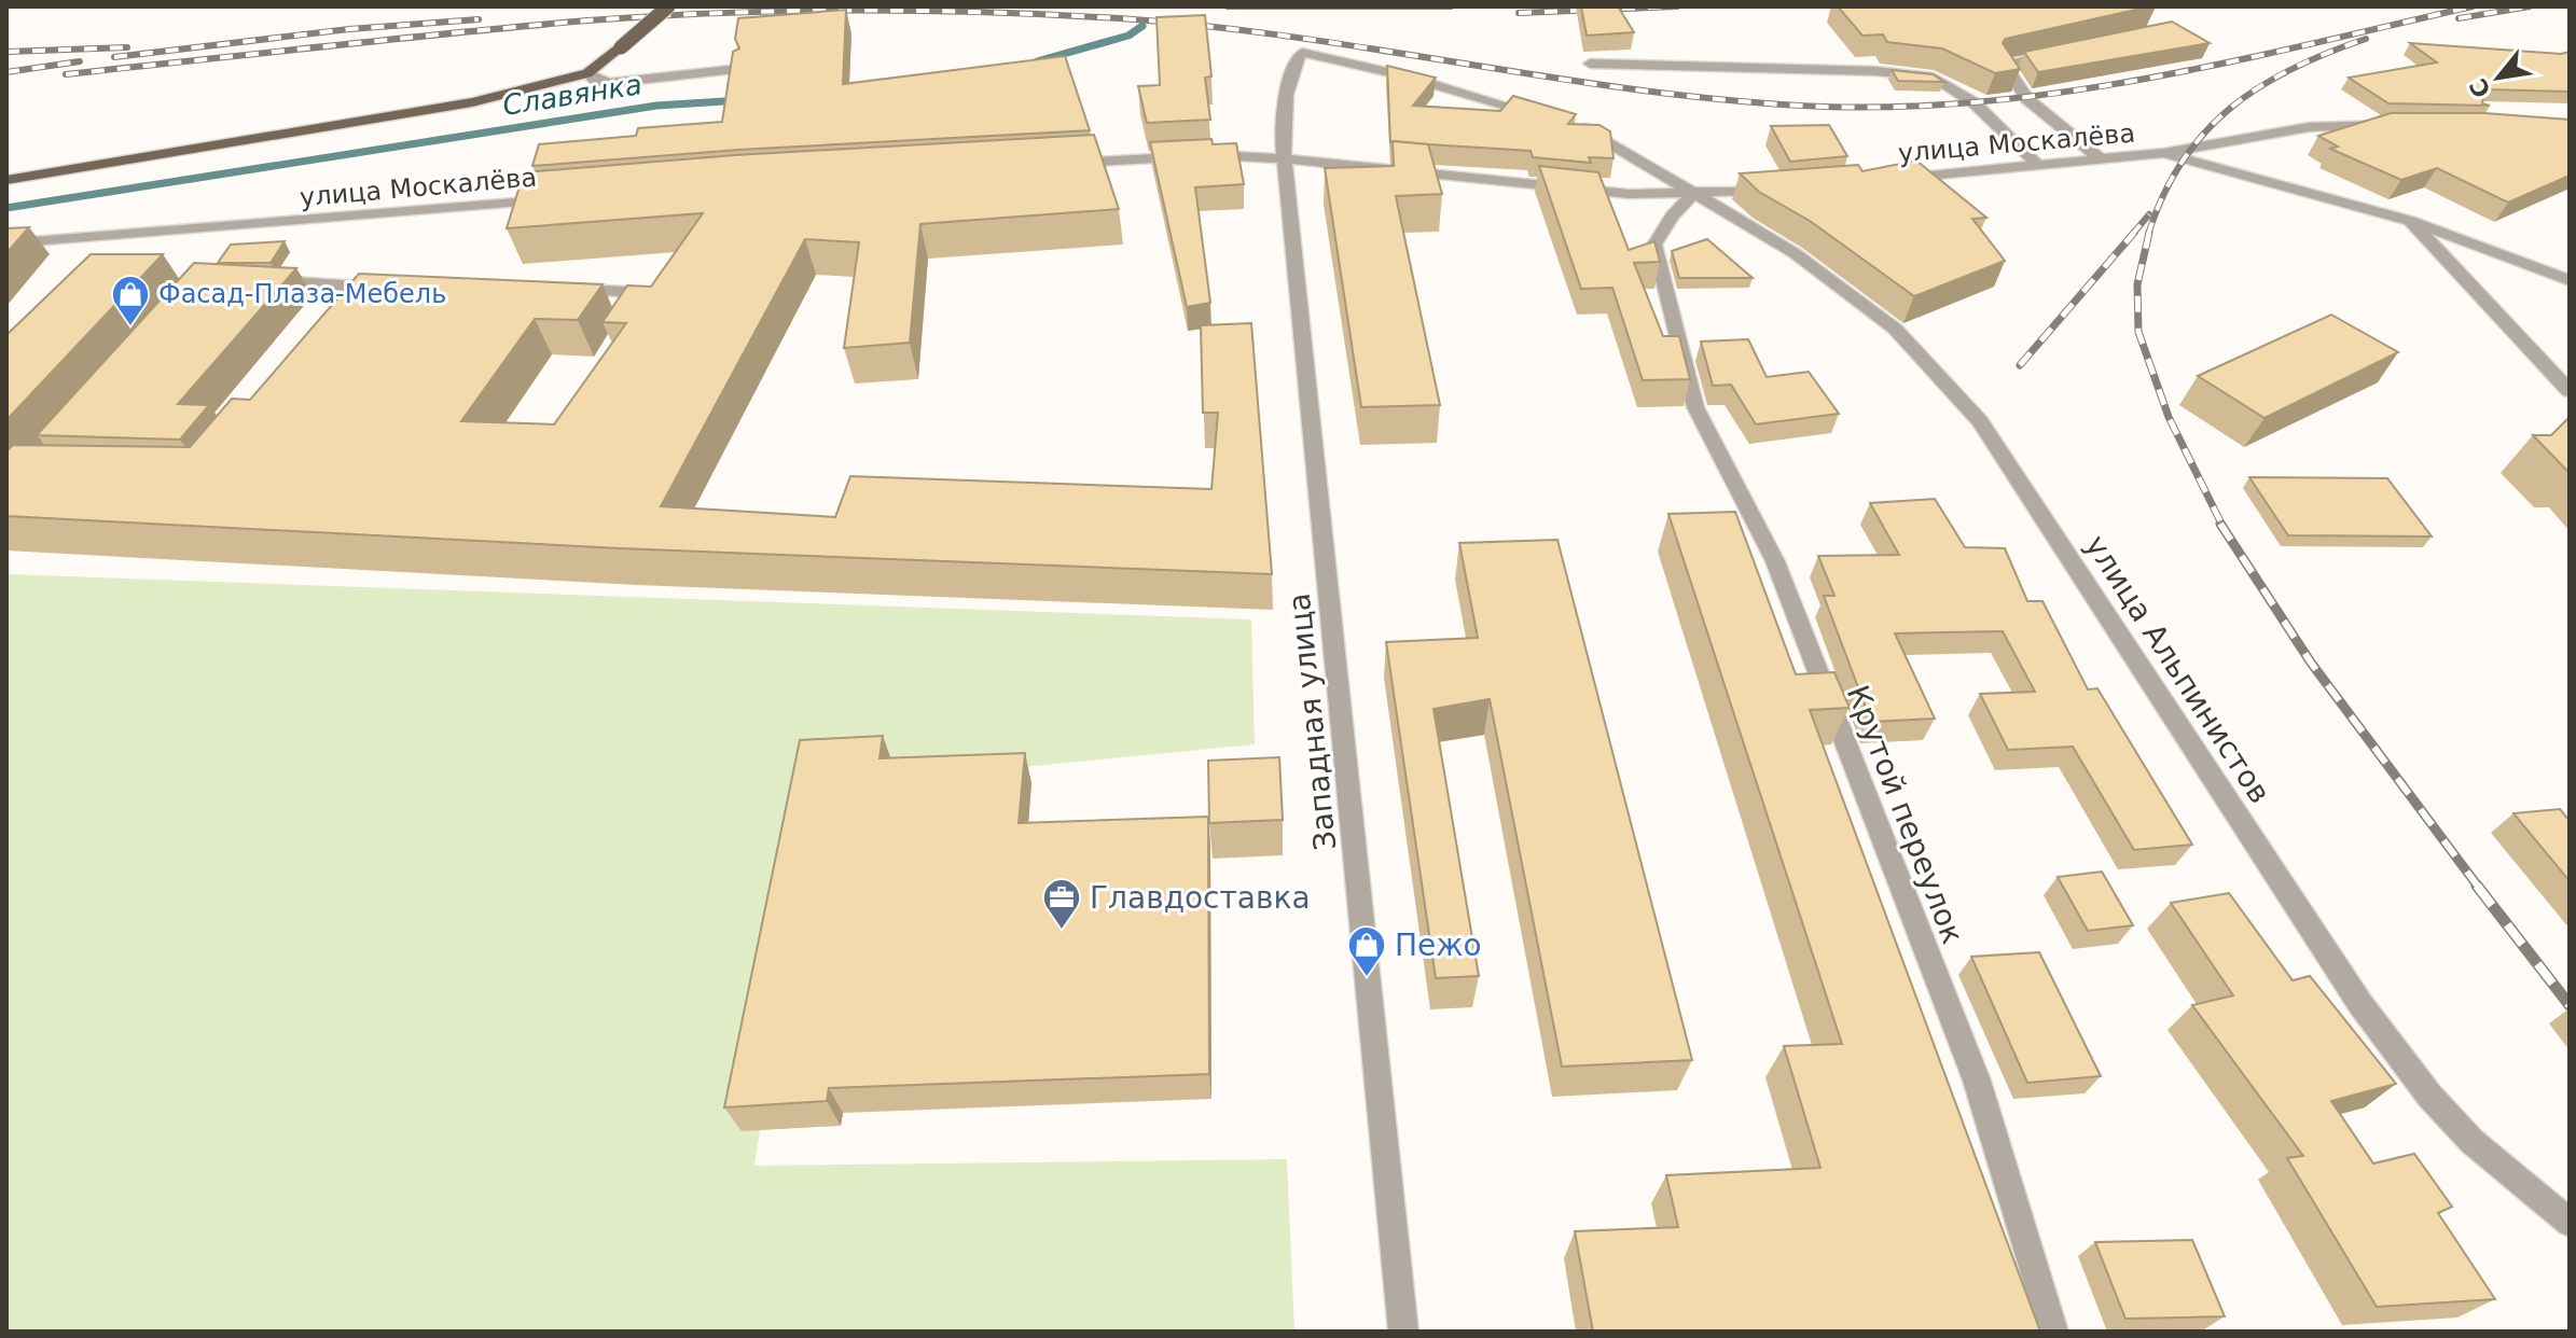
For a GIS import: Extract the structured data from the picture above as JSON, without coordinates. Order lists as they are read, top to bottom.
{
  "streets": {
    "street": [
      "улица Москалёва",
      "улица Альпинистов",
      "Западная улица",
      "Крутой переулок"
    ]
  },
  "crossings": [
    ["улица Альпинистов", "Крутой переулок"]
  ],
  "water": ["Славянка"],
  "places": {
    "shop": ["Фасад-Плаза-Мебель", "Пежо"],
    "office": ["Главдоставка"]
  },
  "north": "bottom left"
}
